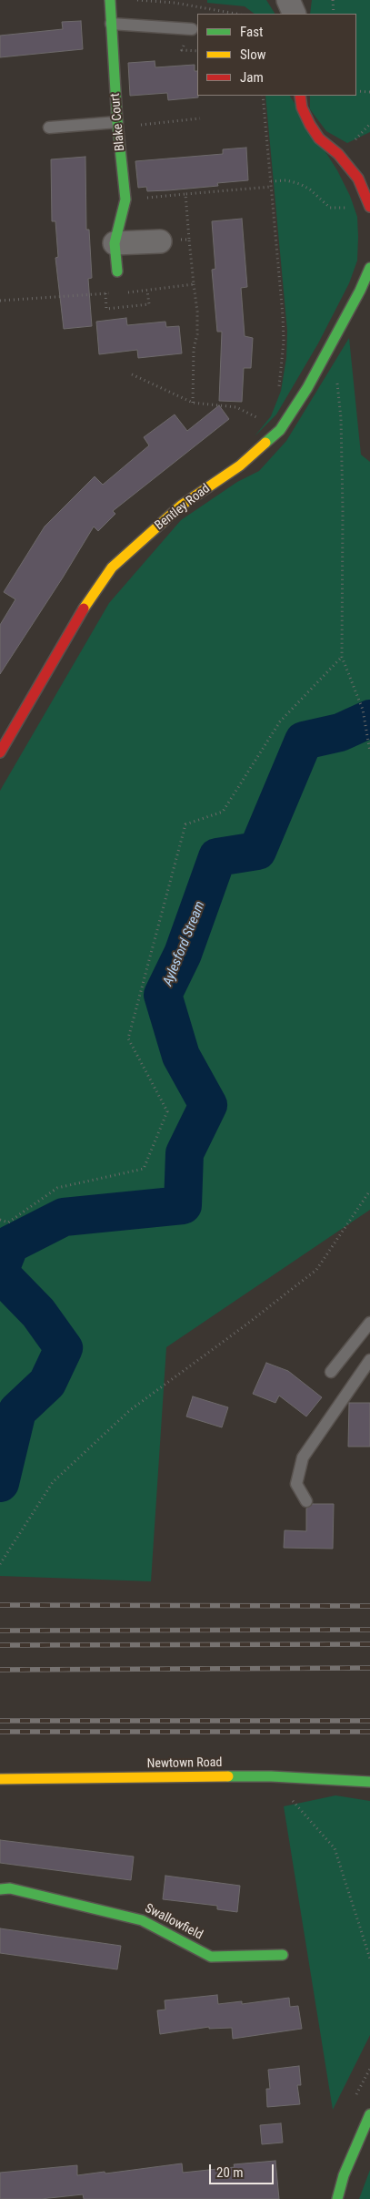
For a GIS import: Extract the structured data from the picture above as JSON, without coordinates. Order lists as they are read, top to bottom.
{
  "streets": {
    "street": [
      "Blake Court",
      "Bentley Road",
      "Newtown Road",
      "Swallowfield"
    ]
  },
  "water": ["Aylesford Stream"],
  "legend": ["Fast", "Slow", "Jam"],
  "scale_bar": "20 m"
}
